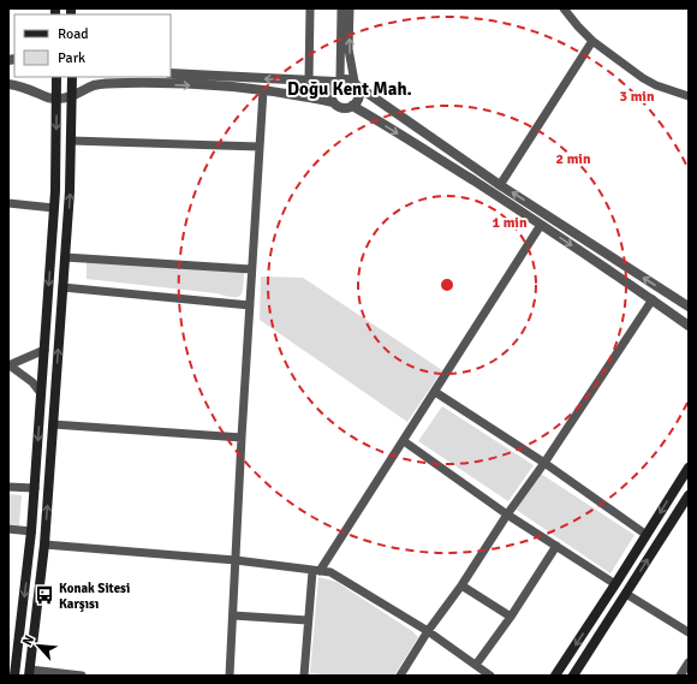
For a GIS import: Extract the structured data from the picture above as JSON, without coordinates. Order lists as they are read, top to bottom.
{
  "districts": ["Doğu Kent Mah."],
  "places": {
    "bus stop": ["Konak Sitesi Karşısı"]
  },
  "legend": ["Road", "Park"],
  "north": "top left",
  "rings": ["3 min", "2 min", "1 min"]
}
